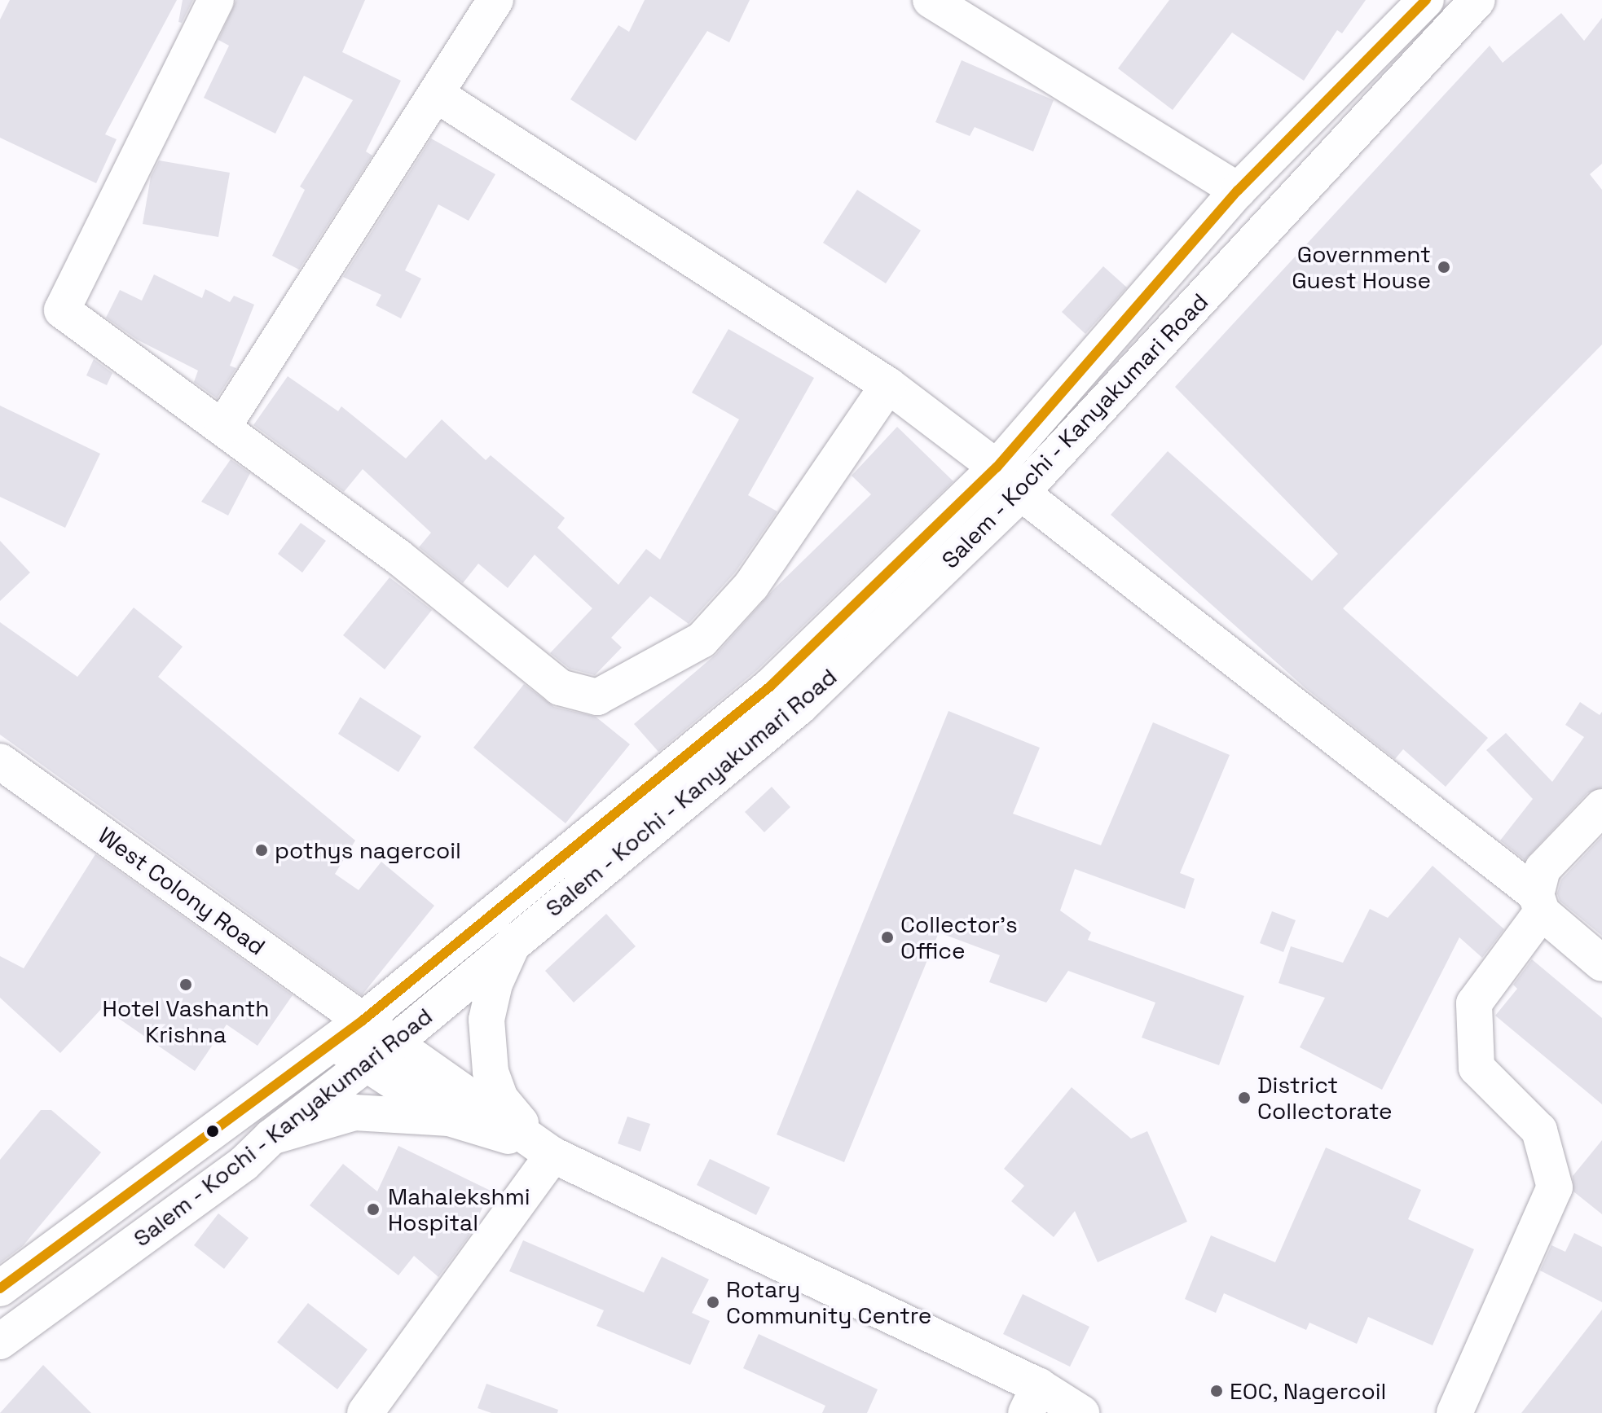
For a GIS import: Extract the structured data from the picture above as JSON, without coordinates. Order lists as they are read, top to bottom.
{
  "streets": {
    "main road": ["Salem - Kochi - Kanyakumari Road", "West Colony Road"]
  },
  "crossings": [
    ["Salem - Kochi - Kanyakumari Road", "West Colony Road"]
  ],
  "places": [
    "Government Guest House",
    "pothys nagercoil",
    "Collector's Office",
    "Hotel Vashanth Krishna",
    "District Collectorate",
    "Mahalekshmi Hospital",
    "Rotary Community Centre",
    "EOC, Nagercoil"
  ]
}
